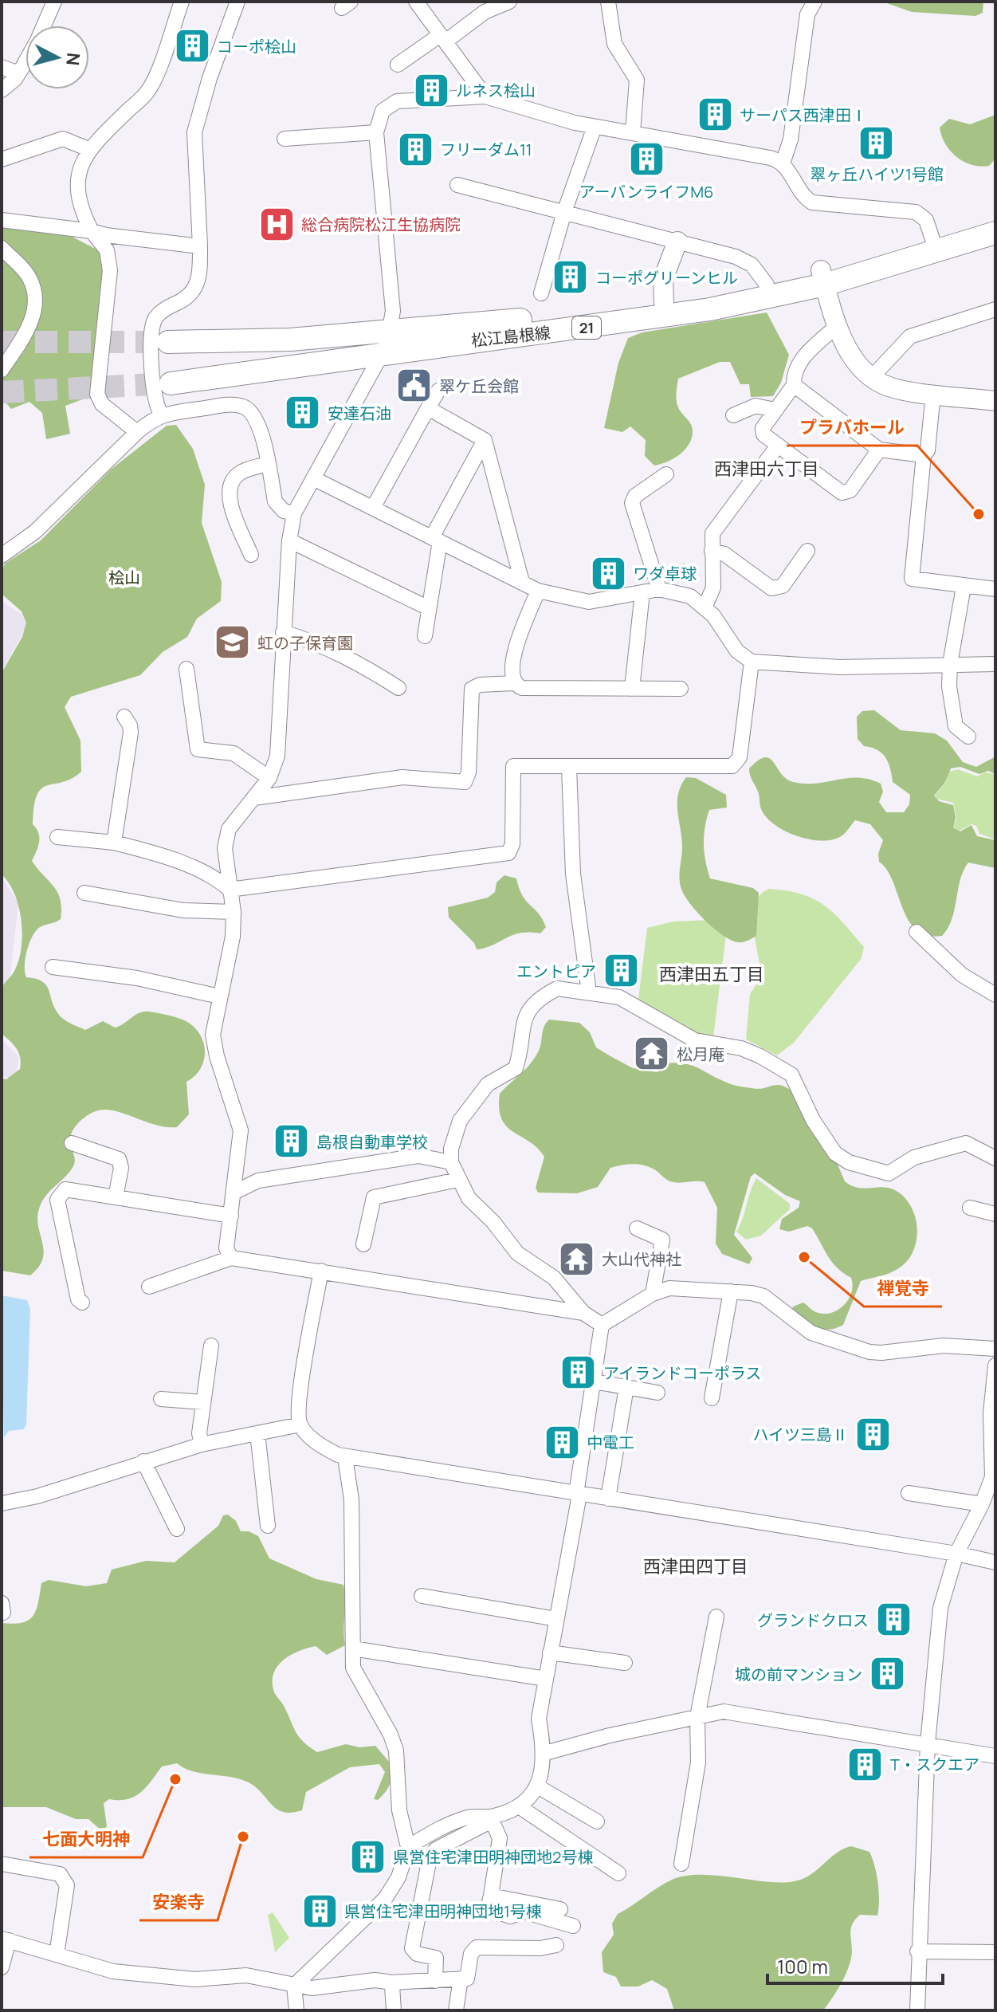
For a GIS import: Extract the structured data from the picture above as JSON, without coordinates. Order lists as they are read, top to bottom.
{
  "streets": {
    "main road": ["21", "松江島根線"]
  },
  "districts": ["西津田六丁目", "西津田五丁目", "西津田四丁目"],
  "parks": ["桧山"],
  "places": {
    "building": [
      "コーポ桧山",
      "ルネス桧山",
      "サーパス西津田Ⅰ",
      "翠ヶ丘ハイツ1号館",
      "フリーダム11",
      "アーバンライフM6",
      "コーポグリーンヒル",
      "安達石油",
      "ワダ卓球",
      "エントピア",
      "島根自動車学校",
      "アイランドコーポラス",
      "ハイツ三島Ⅱ",
      "中電工",
      "グランドクロス",
      "城の前マンション",
      "T・スクエア",
      "県営住宅津田明神団地2号棟",
      "県営住宅津田明神団地1号棟"
    ],
    "hospital": ["総合病院松江生協病院"],
    "public building": ["翠ケ丘会館"],
    "other": [
      "プラバホール",
      "禅覚寺",
      "七面大明神",
      "安楽寺"
    ],
    "school or university": ["虹の子保育園"],
    "temple": ["松月庵", "大山代神社"]
  },
  "scale_bar": "100 m",
  "north": "right"
}
